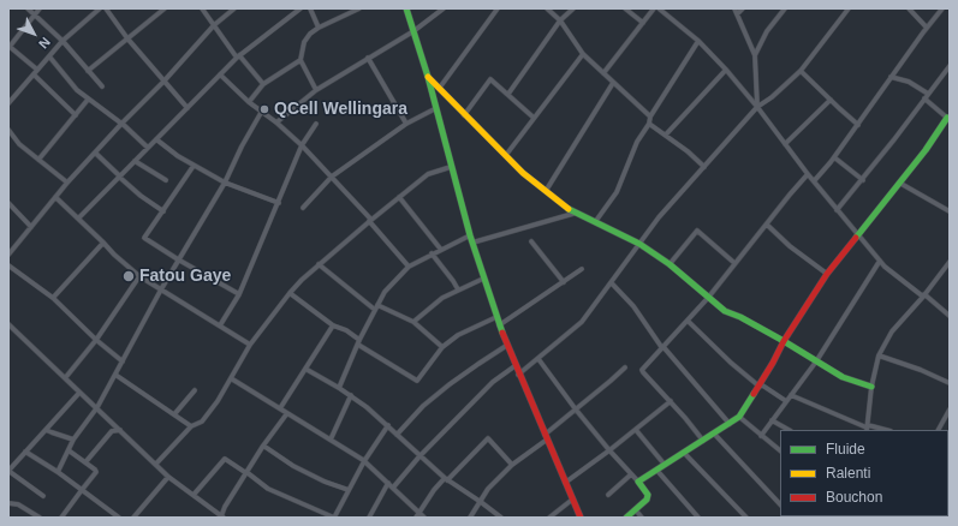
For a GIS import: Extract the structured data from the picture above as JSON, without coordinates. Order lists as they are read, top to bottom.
{
  "places": ["QCell Wellingara", "Fatou Gaye"],
  "legend": ["Fluide", "Ralenti", "Bouchon"],
  "north": "bottom right"
}
